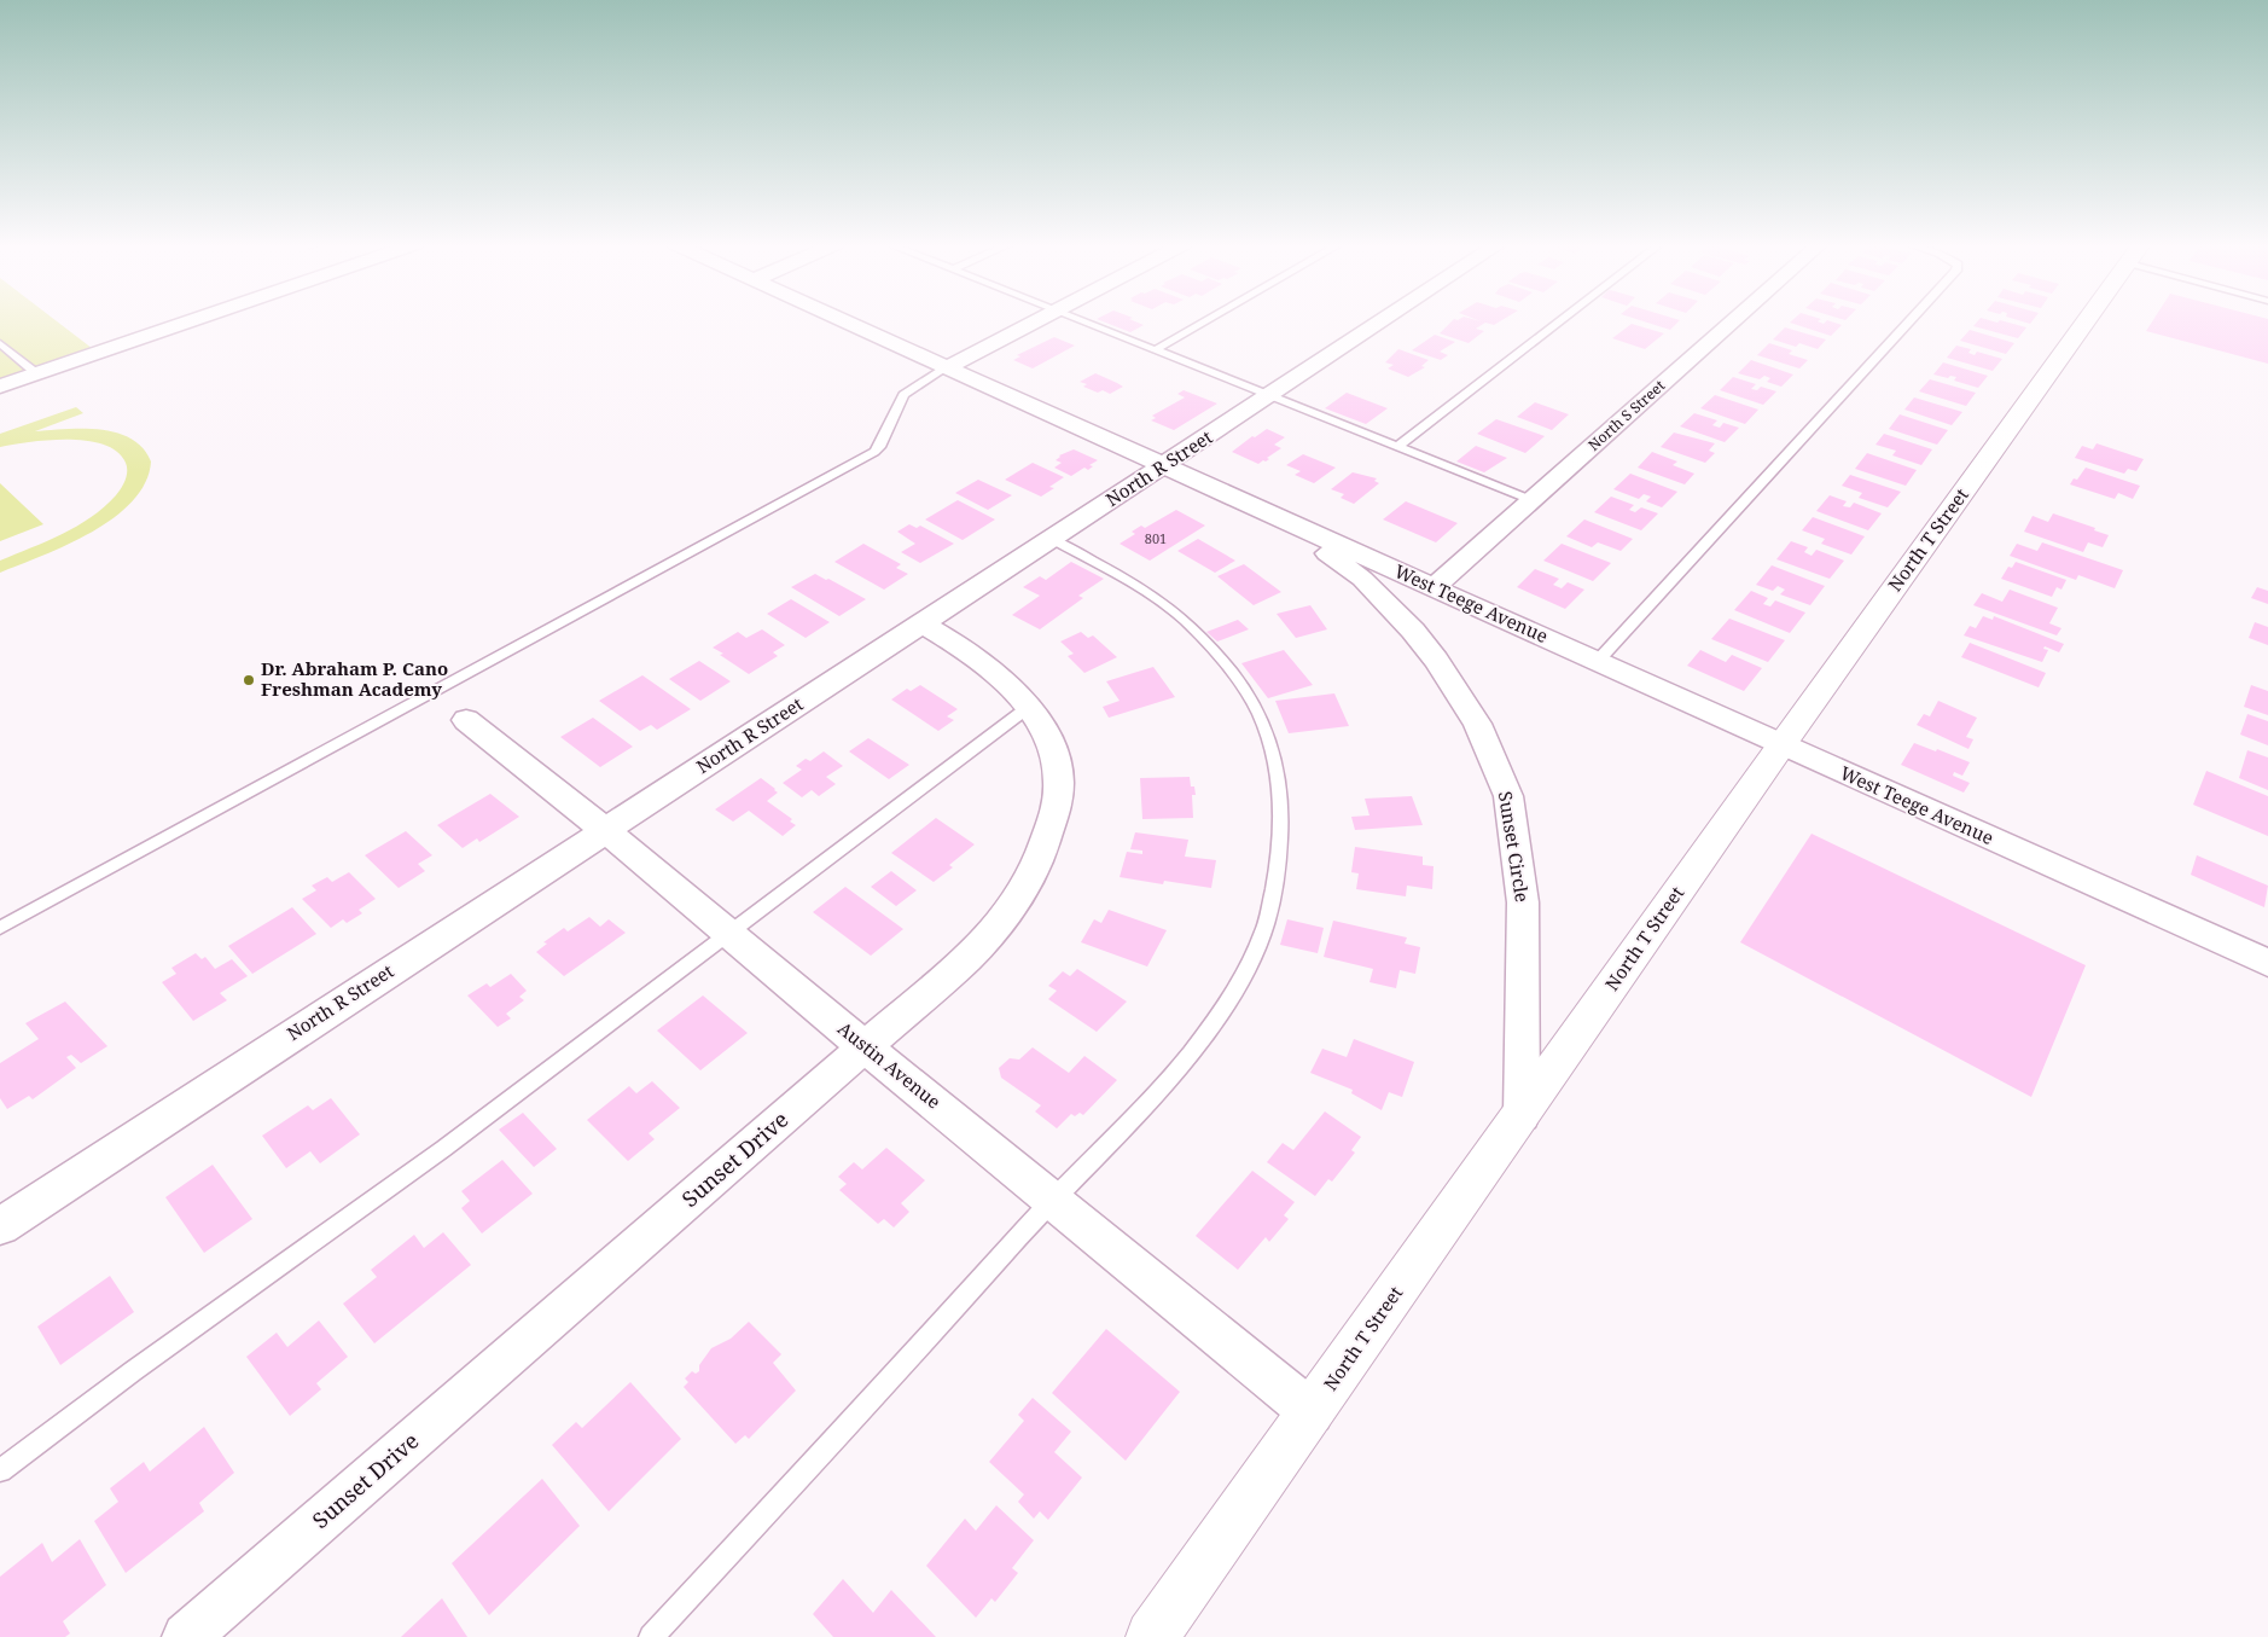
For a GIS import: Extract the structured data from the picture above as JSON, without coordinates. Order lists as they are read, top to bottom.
{
  "streets": {
    "street": [
      "North S Street",
      "North R Street",
      "North T Street",
      "West Teege Avenue",
      "Sunset Circle",
      "Austin Avenue",
      "Sunset Drive"
    ]
  },
  "crossings": [
    ["North S Street", "West Teege Avenue"],
    ["North R Street", "West Teege Avenue"],
    ["North R Street", "Austin Avenue"],
    ["North R Street", "Sunset Drive"],
    ["North T Street", "West Teege Avenue"],
    ["North T Street", "Sunset Circle"],
    ["North T Street", "Austin Avenue"],
    ["West Teege Avenue", "Sunset Circle"],
    ["Austin Avenue", "Sunset Drive"]
  ],
  "places": ["Dr. Abraham P. Cano Freshman Academy"],
  "house_numbers": ["801"]
}
